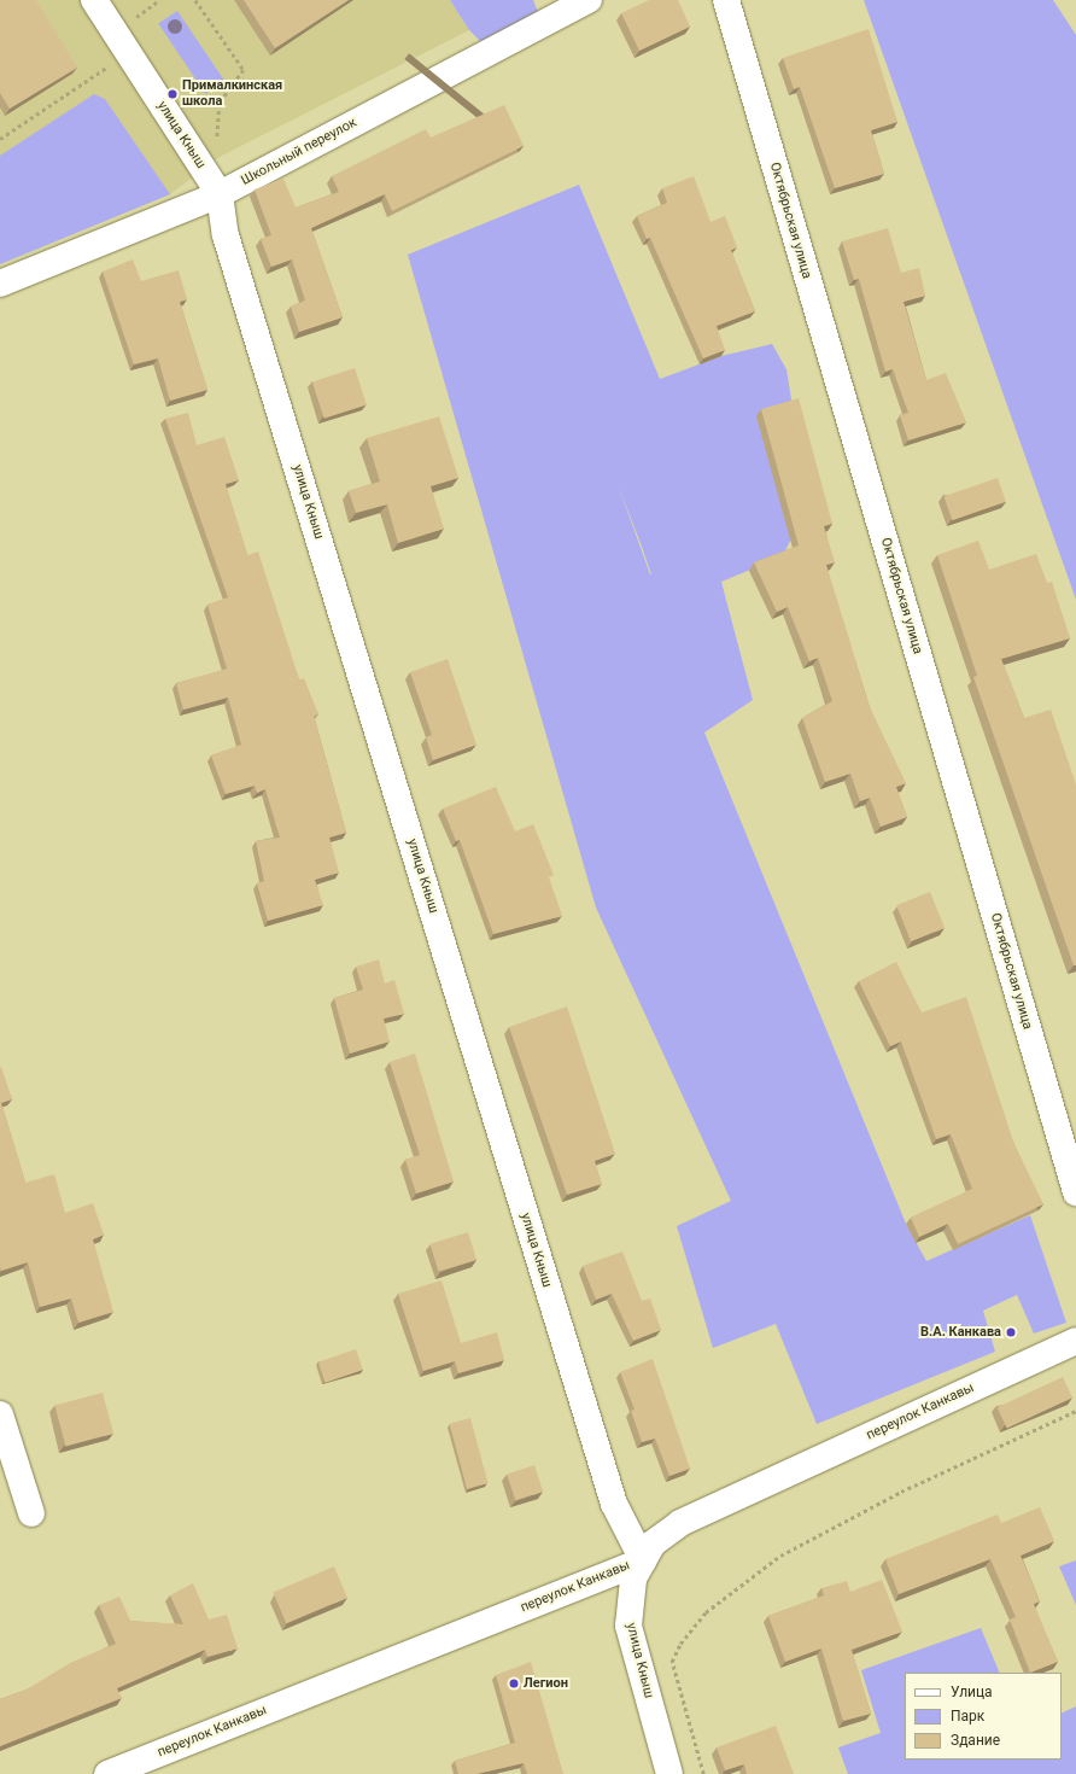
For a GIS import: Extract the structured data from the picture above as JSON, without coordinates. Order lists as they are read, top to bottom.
{
  "streets": {
    "street": [
      "улица Кныш",
      "Школьный переулок",
      "Октябрьская улица",
      "переулок Канкавы"
    ]
  },
  "crossings": [
    ["улица Кныш", "Школьный переулок"],
    ["улица Кныш", "переулок Канкавы"]
  ],
  "places": ["Прималкинская школа", "В.А. Канкава", "Легион"],
  "legend": ["Улица", "Парк", "Здание"]
}
